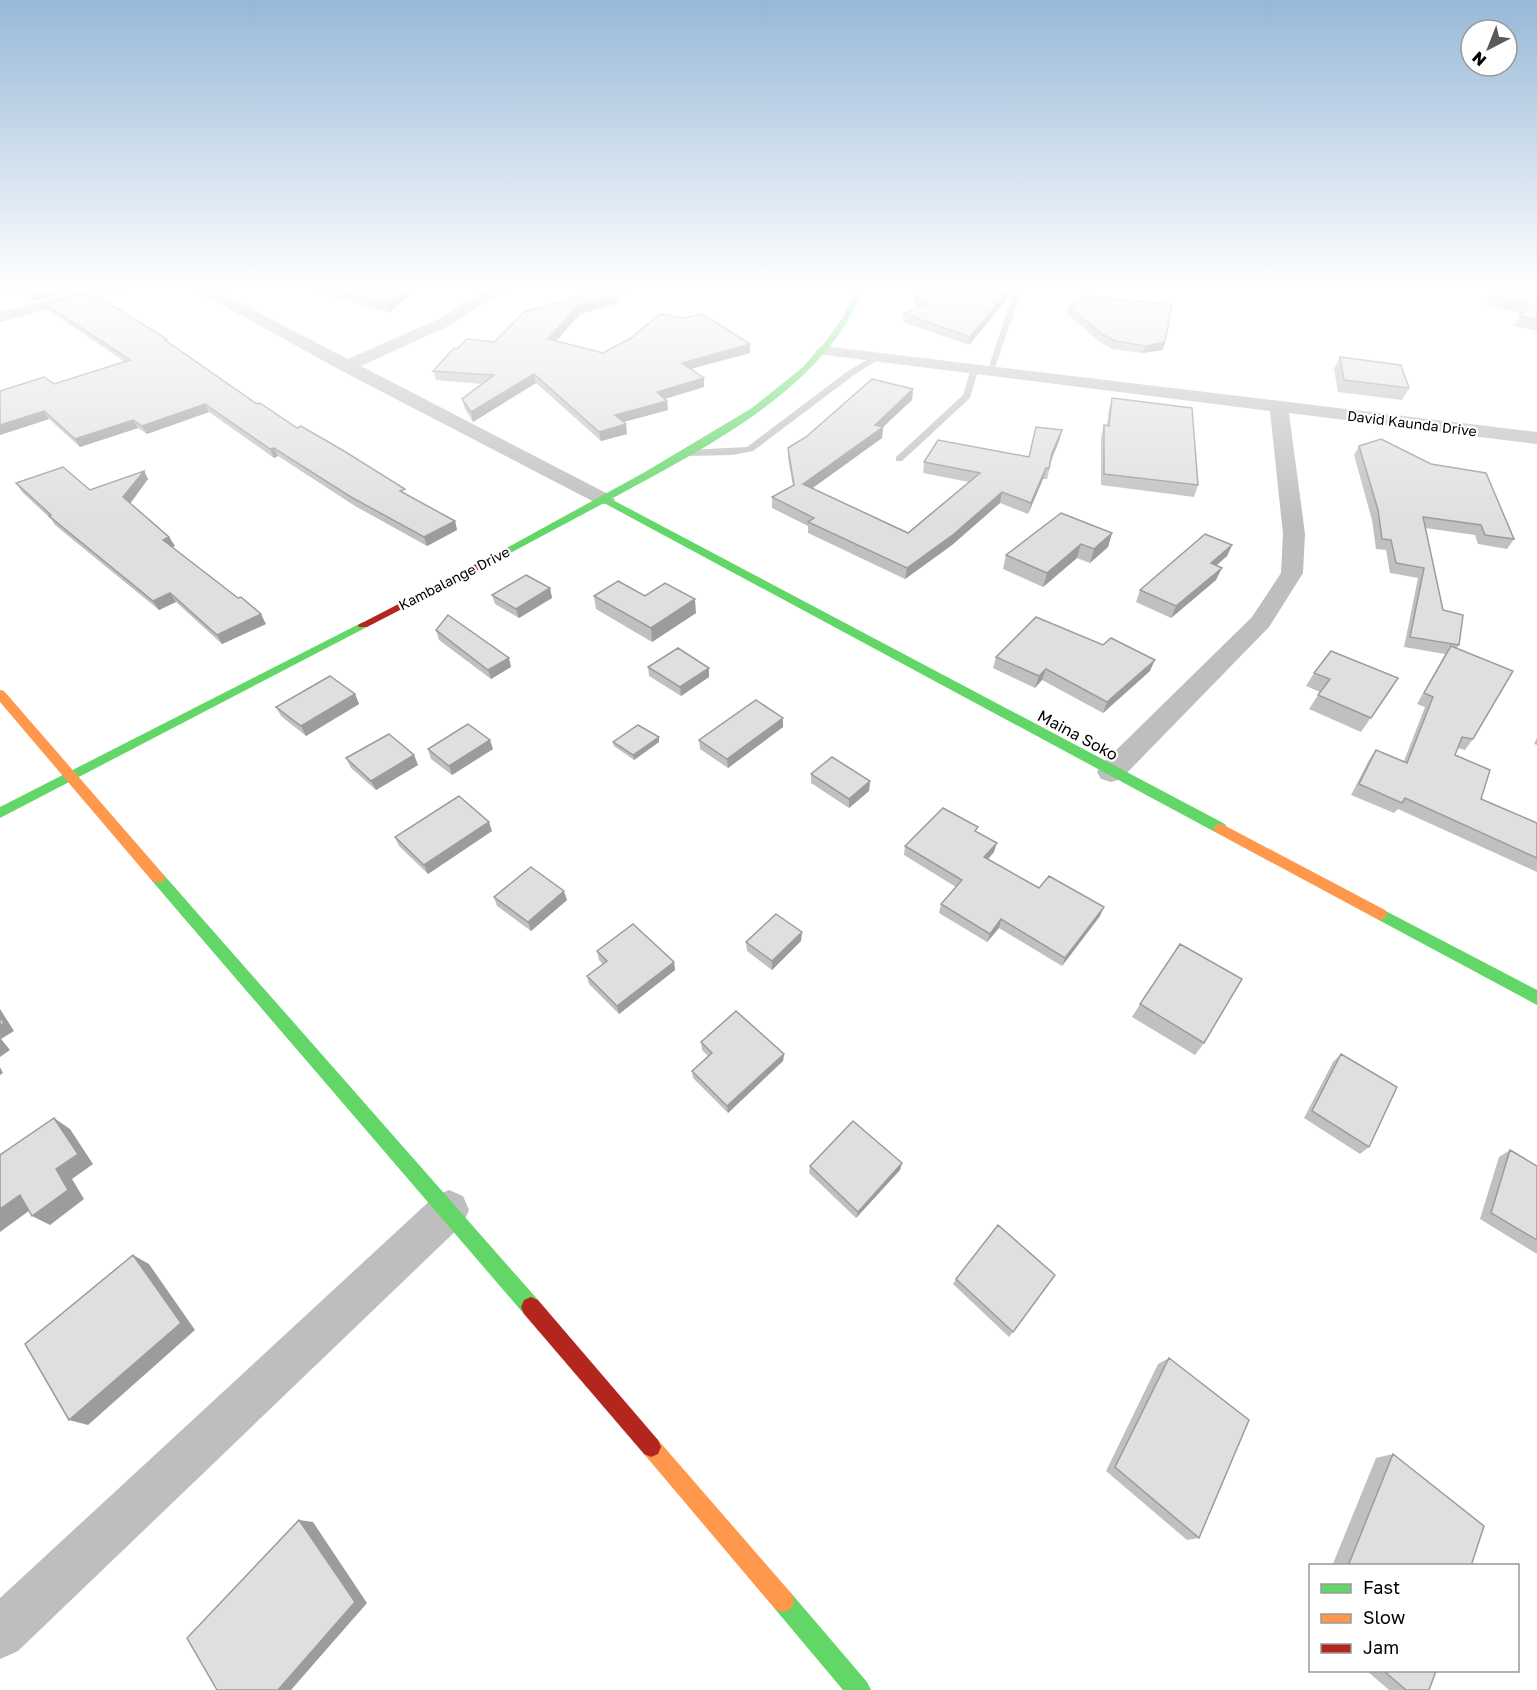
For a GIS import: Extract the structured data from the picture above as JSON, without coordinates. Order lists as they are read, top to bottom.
{
  "streets": {
    "street": ["David Kaunda Drive", "Kambalange Drive", "Maina Soko"]
  },
  "crossings": [
    ["Kambalange Drive", "Maina Soko"]
  ],
  "legend": ["Fast", "Slow", "Jam"],
  "north": "bottom left"
}
